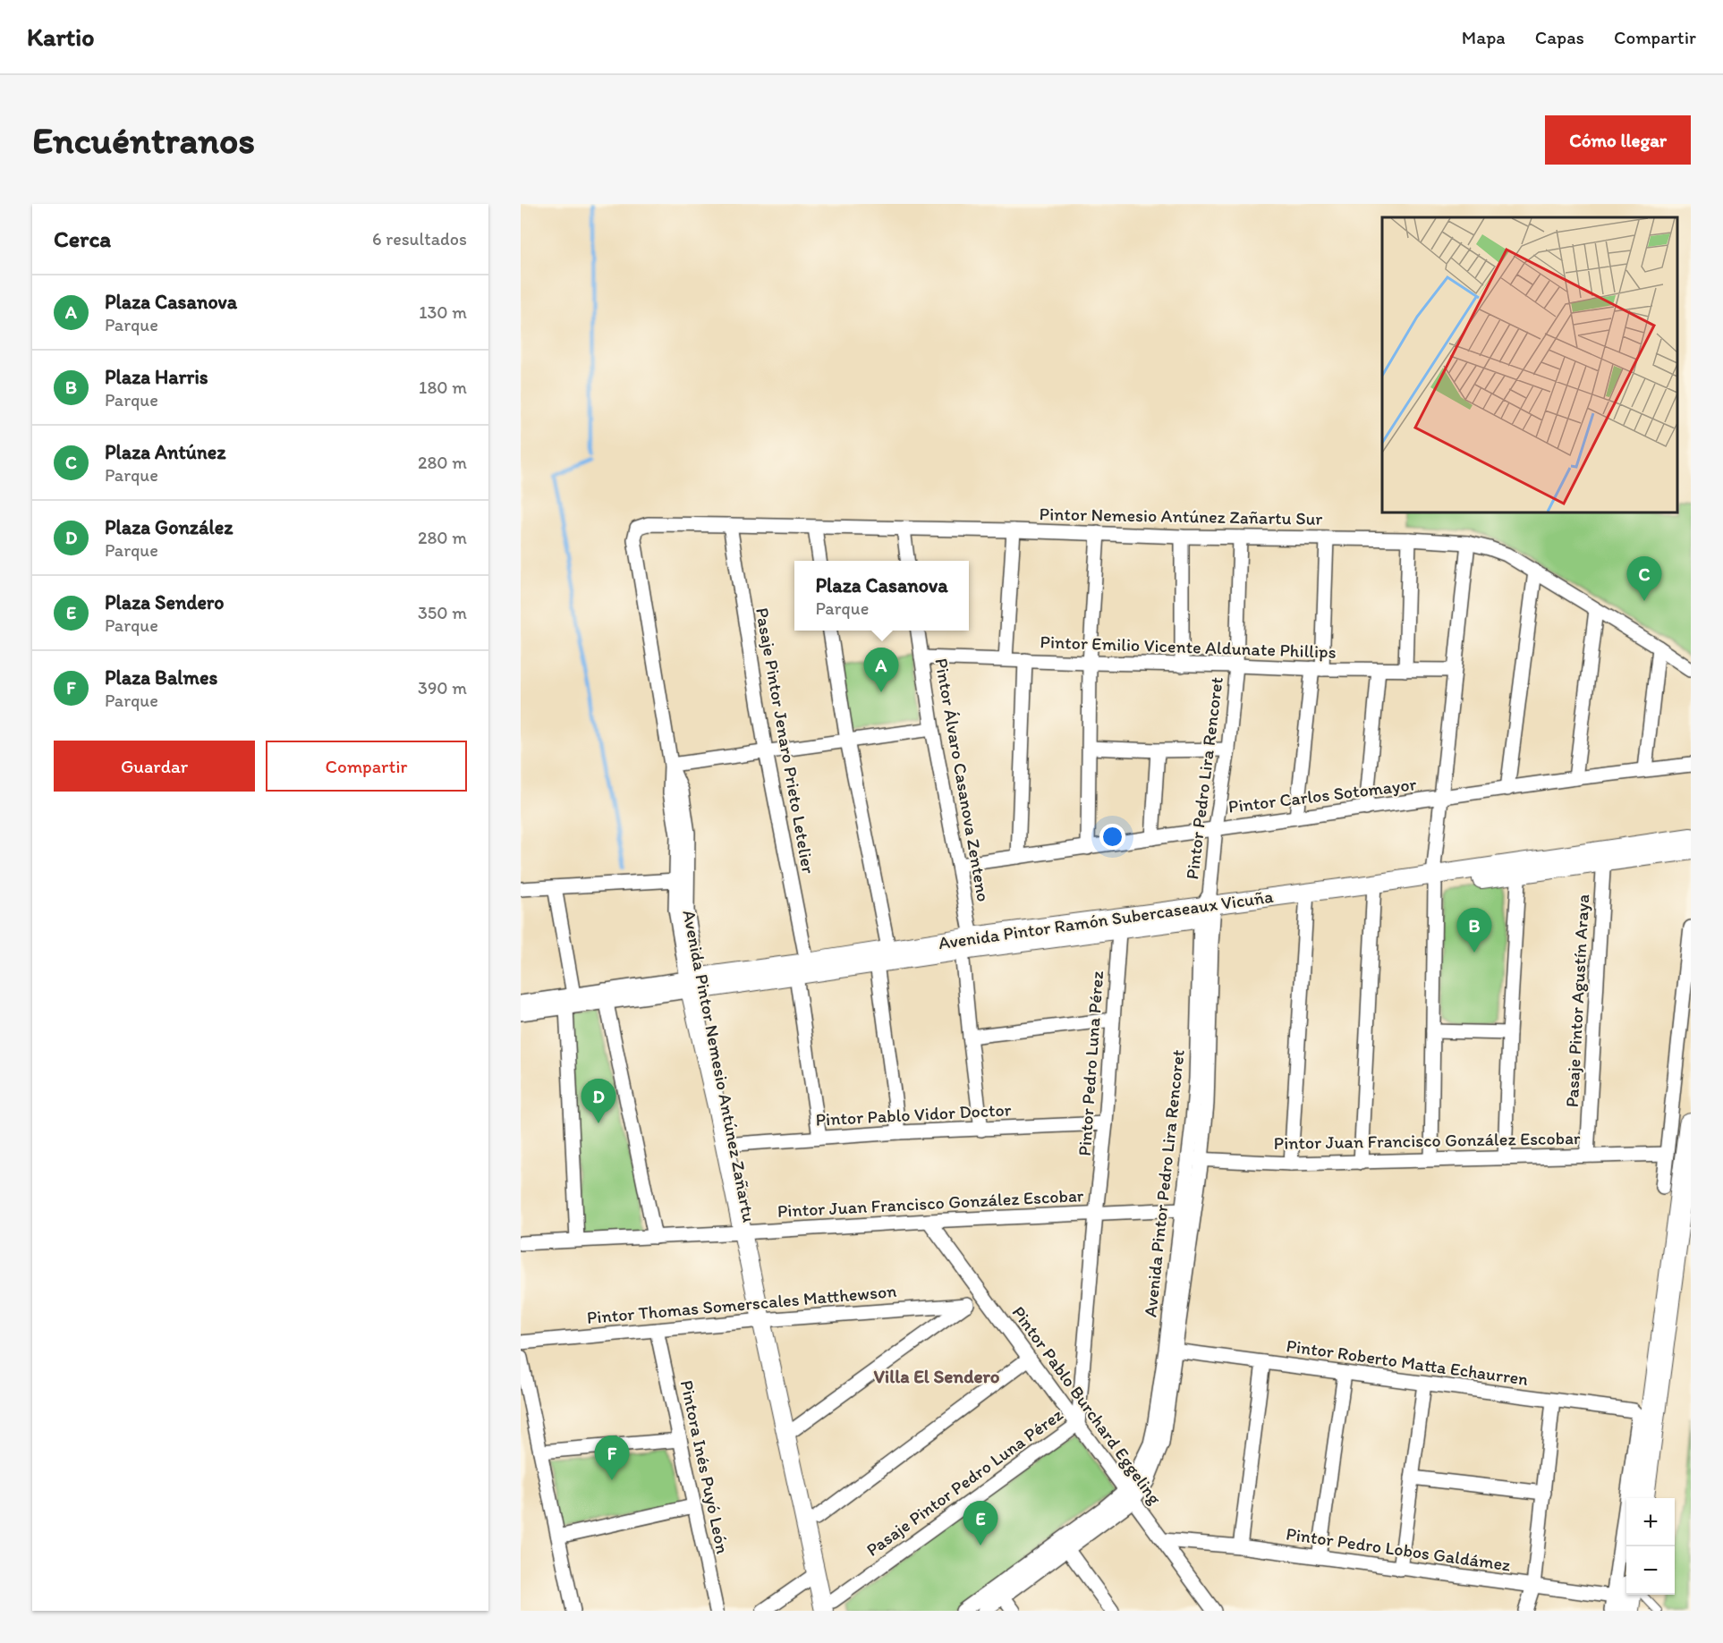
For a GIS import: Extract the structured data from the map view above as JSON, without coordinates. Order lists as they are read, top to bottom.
{
  "streets": {
    "street": [
      "Pintor Nemesio Antúnez Zañartu Sur",
      "Pintor Emilio Vicente Aldunate Phillips",
      "Pasaje Pintor Jenaro Prieto Letelier",
      "Pintor Pedro Lira Rencoret",
      "Pintor Álvaro Casanova Zenteno",
      "Pintor Carlos Sotomayor",
      "Avenida Pintor Ramón Subercaseaux Vicuña",
      "Pasaje Pintor Agustín Araya",
      "Pintor Pedro Luna Pérez",
      "Avenida Pintor Nemesio Antúnez Zañartu",
      "Pintor Pablo Vidor Doctor",
      "Pintor Juan Francisco González Escobar",
      "Avenida Pintor Pedro Lira Rencoret",
      "Pintor Thomas Somerscales Matthewson",
      "Pintor Roberto Matta Echaurren",
      "Pintor Pablo Burchard Eggeling",
      "Pintora Inés Puyó León",
      "Pasaje Pintor Pedro Luna Pérez",
      "Pintor Pedro Lobos Galdámez"
    ]
  },
  "crossings": [
    ["Pintor Nemesio Antúnez Zañartu Sur", "Pasaje Pintor Jenaro Prieto Letelier"],
    ["Pintor Nemesio Antúnez Zañartu Sur", "Pintor Pedro Lira Rencoret"],
    ["Pintor Nemesio Antúnez Zañartu Sur", "Avenida Pintor Nemesio Antúnez Zañartu"],
    ["Pintor Emilio Vicente Aldunate Phillips", "Pintor Pedro Lira Rencoret"],
    ["Pintor Emilio Vicente Aldunate Phillips", "Pintor Álvaro Casanova Zenteno"],
    ["Pasaje Pintor Jenaro Prieto Letelier", "Avenida Pintor Ramón Subercaseaux Vicuña"],
    ["Pintor Pedro Lira Rencoret", "Pintor Carlos Sotomayor"],
    ["Pintor Pedro Lira Rencoret", "Avenida Pintor Ramón Subercaseaux Vicuña"],
    ["Pintor Pedro Lira Rencoret", "Avenida Pintor Pedro Lira Rencoret"],
    ["Pintor Álvaro Casanova Zenteno", "Pintor Carlos Sotomayor"],
    ["Pintor Álvaro Casanova Zenteno", "Avenida Pintor Ramón Subercaseaux Vicuña"],
    ["Pintor Álvaro Casanova Zenteno", "Pintor Pablo Vidor Doctor"],
    ["Avenida Pintor Ramón Subercaseaux Vicuña", "Pasaje Pintor Agustín Araya"],
    ["Avenida Pintor Ramón Subercaseaux Vicuña", "Pintor Pedro Luna Pérez"],
    ["Avenida Pintor Ramón Subercaseaux Vicuña", "Avenida Pintor Nemesio Antúnez Zañartu"],
    ["Avenida Pintor Ramón Subercaseaux Vicuña", "Avenida Pintor Pedro Lira Rencoret"],
    ["Pasaje Pintor Agustín Araya", "Pintor Juan Francisco González Escobar"],
    ["Pintor Pedro Luna Pérez", "Pintor Pablo Vidor Doctor"],
    ["Pintor Pedro Luna Pérez", "Pintor Juan Francisco González Escobar"],
    ["Pintor Pedro Luna Pérez", "Pasaje Pintor Pedro Luna Pérez"],
    ["Avenida Pintor Nemesio Antúnez Zañartu", "Pintor Pablo Vidor Doctor"],
    ["Avenida Pintor Nemesio Antúnez Zañartu", "Pintor Juan Francisco González Escobar"],
    ["Avenida Pintor Nemesio Antúnez Zañartu", "Pintor Thomas Somerscales Matthewson"],
    ["Avenida Pintor Nemesio Antúnez Zañartu", "Pasaje Pintor Pedro Luna Pérez"],
    ["Pintor Juan Francisco González Escobar", "Avenida Pintor Pedro Lira Rencoret"],
    ["Pintor Juan Francisco González Escobar", "Pintor Pablo Burchard Eggeling"],
    ["Pintor Juan Francisco González Escobar", "Pasaje Pintor Pedro Luna Pérez"],
    ["Avenida Pintor Pedro Lira Rencoret", "Pintor Roberto Matta Echaurren"],
    ["Avenida Pintor Pedro Lira Rencoret", "Pintor Pablo Burchard Eggeling"],
    ["Pintor Thomas Somerscales Matthewson", "Pintora Inés Puyó León"],
    ["Pintor Roberto Matta Echaurren", "Pintor Pedro Lobos Galdámez"],
    ["Pintor Pablo Burchard Eggeling", "Pasaje Pintor Pedro Luna Pérez"],
    ["Pintor Pablo Burchard Eggeling", "Pintor Pedro Lobos Galdámez"]
  ],
  "districts": ["Villa El Sendero"],
  "page": {
    "header": "Kartio",
    "nav": ["Mapa", "Capas", "Compartir"],
    "buttons": [
      "Cómo llegar",
      ["Guardar", "Compartir"]
    ],
    "title": "Encuéntranos",
    "heading": ["Cerca", "6 resultados"],
    "list": [
      {
        "mark": "A",
        "name": "Plaza Casanova",
        "note": "Parque",
        "value": "130 m"
      },
      {
        "mark": "B",
        "name": "Plaza Harris",
        "note": "Parque",
        "value": "180 m"
      },
      {
        "mark": "C",
        "name": "Plaza Antúnez",
        "note": "Parque",
        "value": "280 m"
      },
      {
        "mark": "D",
        "name": "Plaza González",
        "note": "Parque",
        "value": "280 m"
      },
      {
        "mark": "E",
        "name": "Plaza Sendero",
        "note": "Parque",
        "value": "350 m"
      },
      {
        "mark": "F",
        "name": "Plaza Balmes",
        "note": "Parque",
        "value": "390 m"
      }
    ],
    "pins": [
      "C",
      "A",
      "B",
      "D",
      "F",
      "E"
    ],
    "popup": ["Plaza Casanova", "Parque"],
    "map_buttons": ["+", "−"]
  }
}
